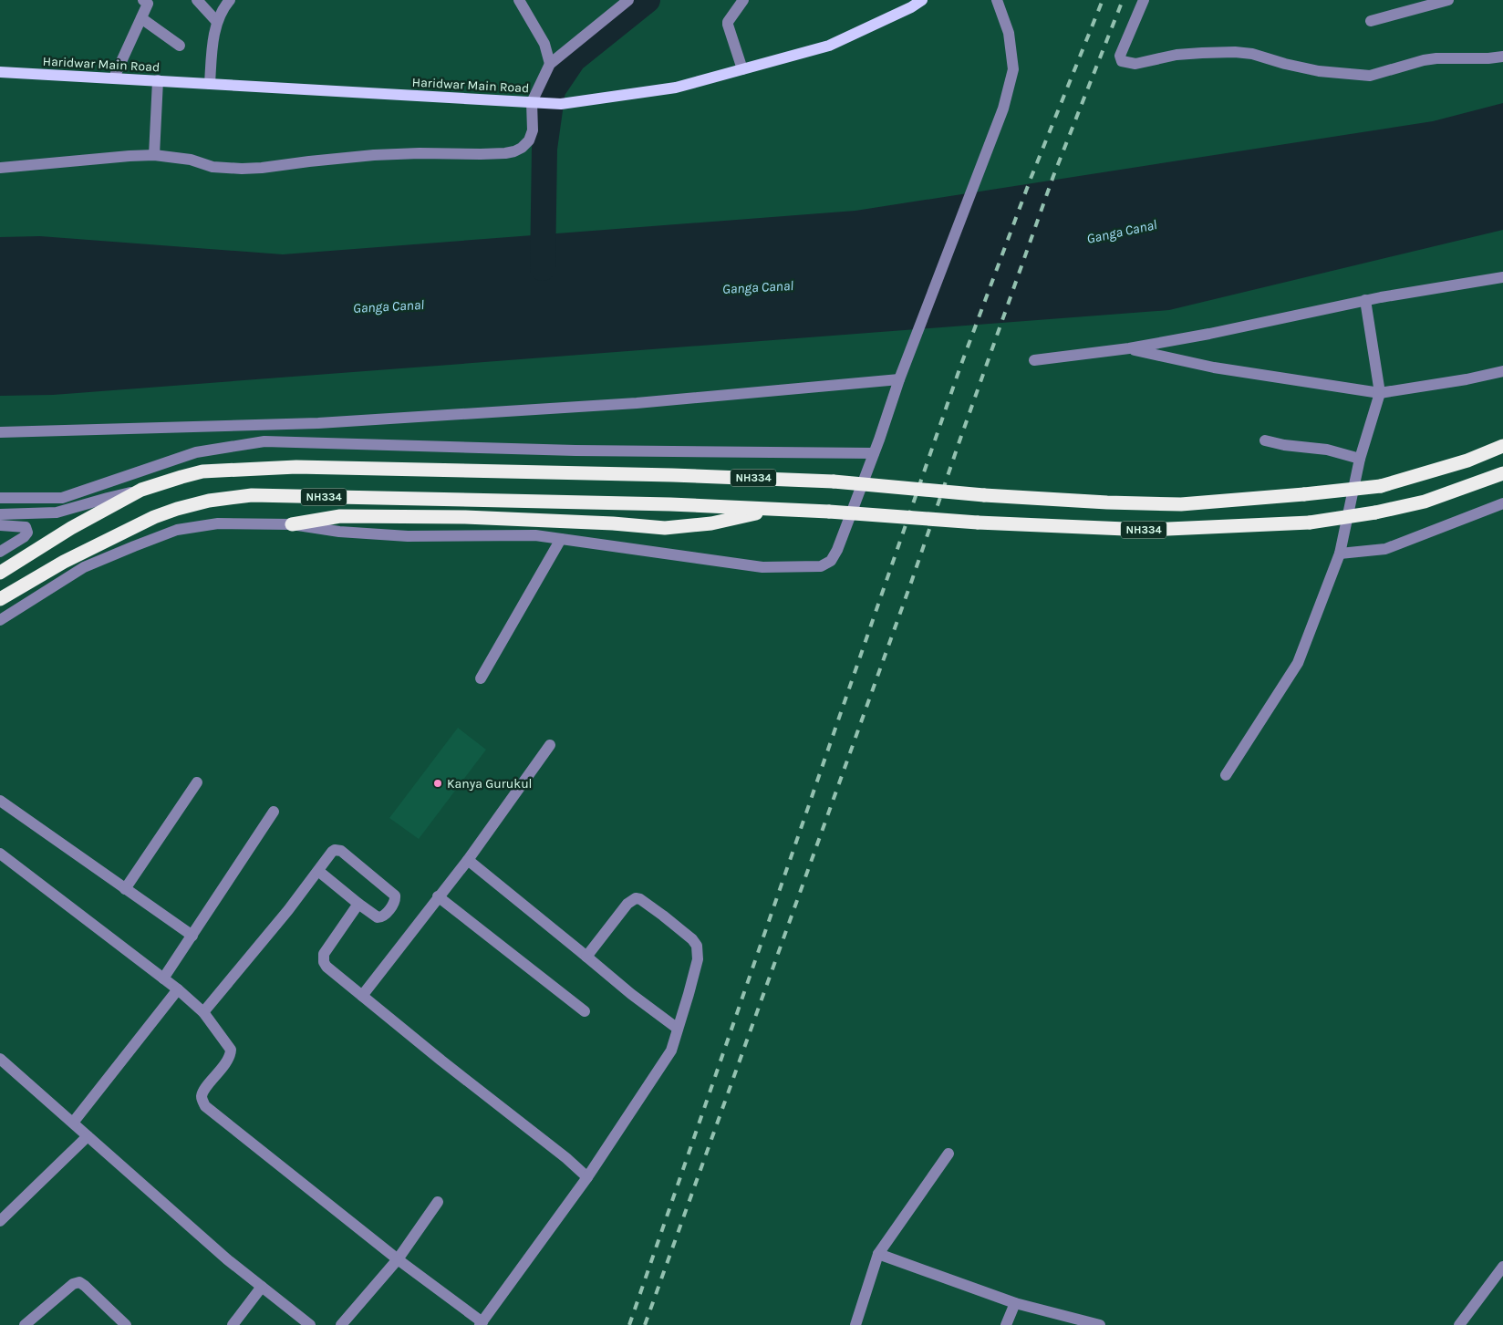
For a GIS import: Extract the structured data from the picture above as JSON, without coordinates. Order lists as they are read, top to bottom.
{
  "streets": {
    "highway": ["NH334"],
    "main road": ["Haridwar Main Road"]
  },
  "water": ["Ganga Canal"],
  "places": ["Kanya Gurukul"]
}
